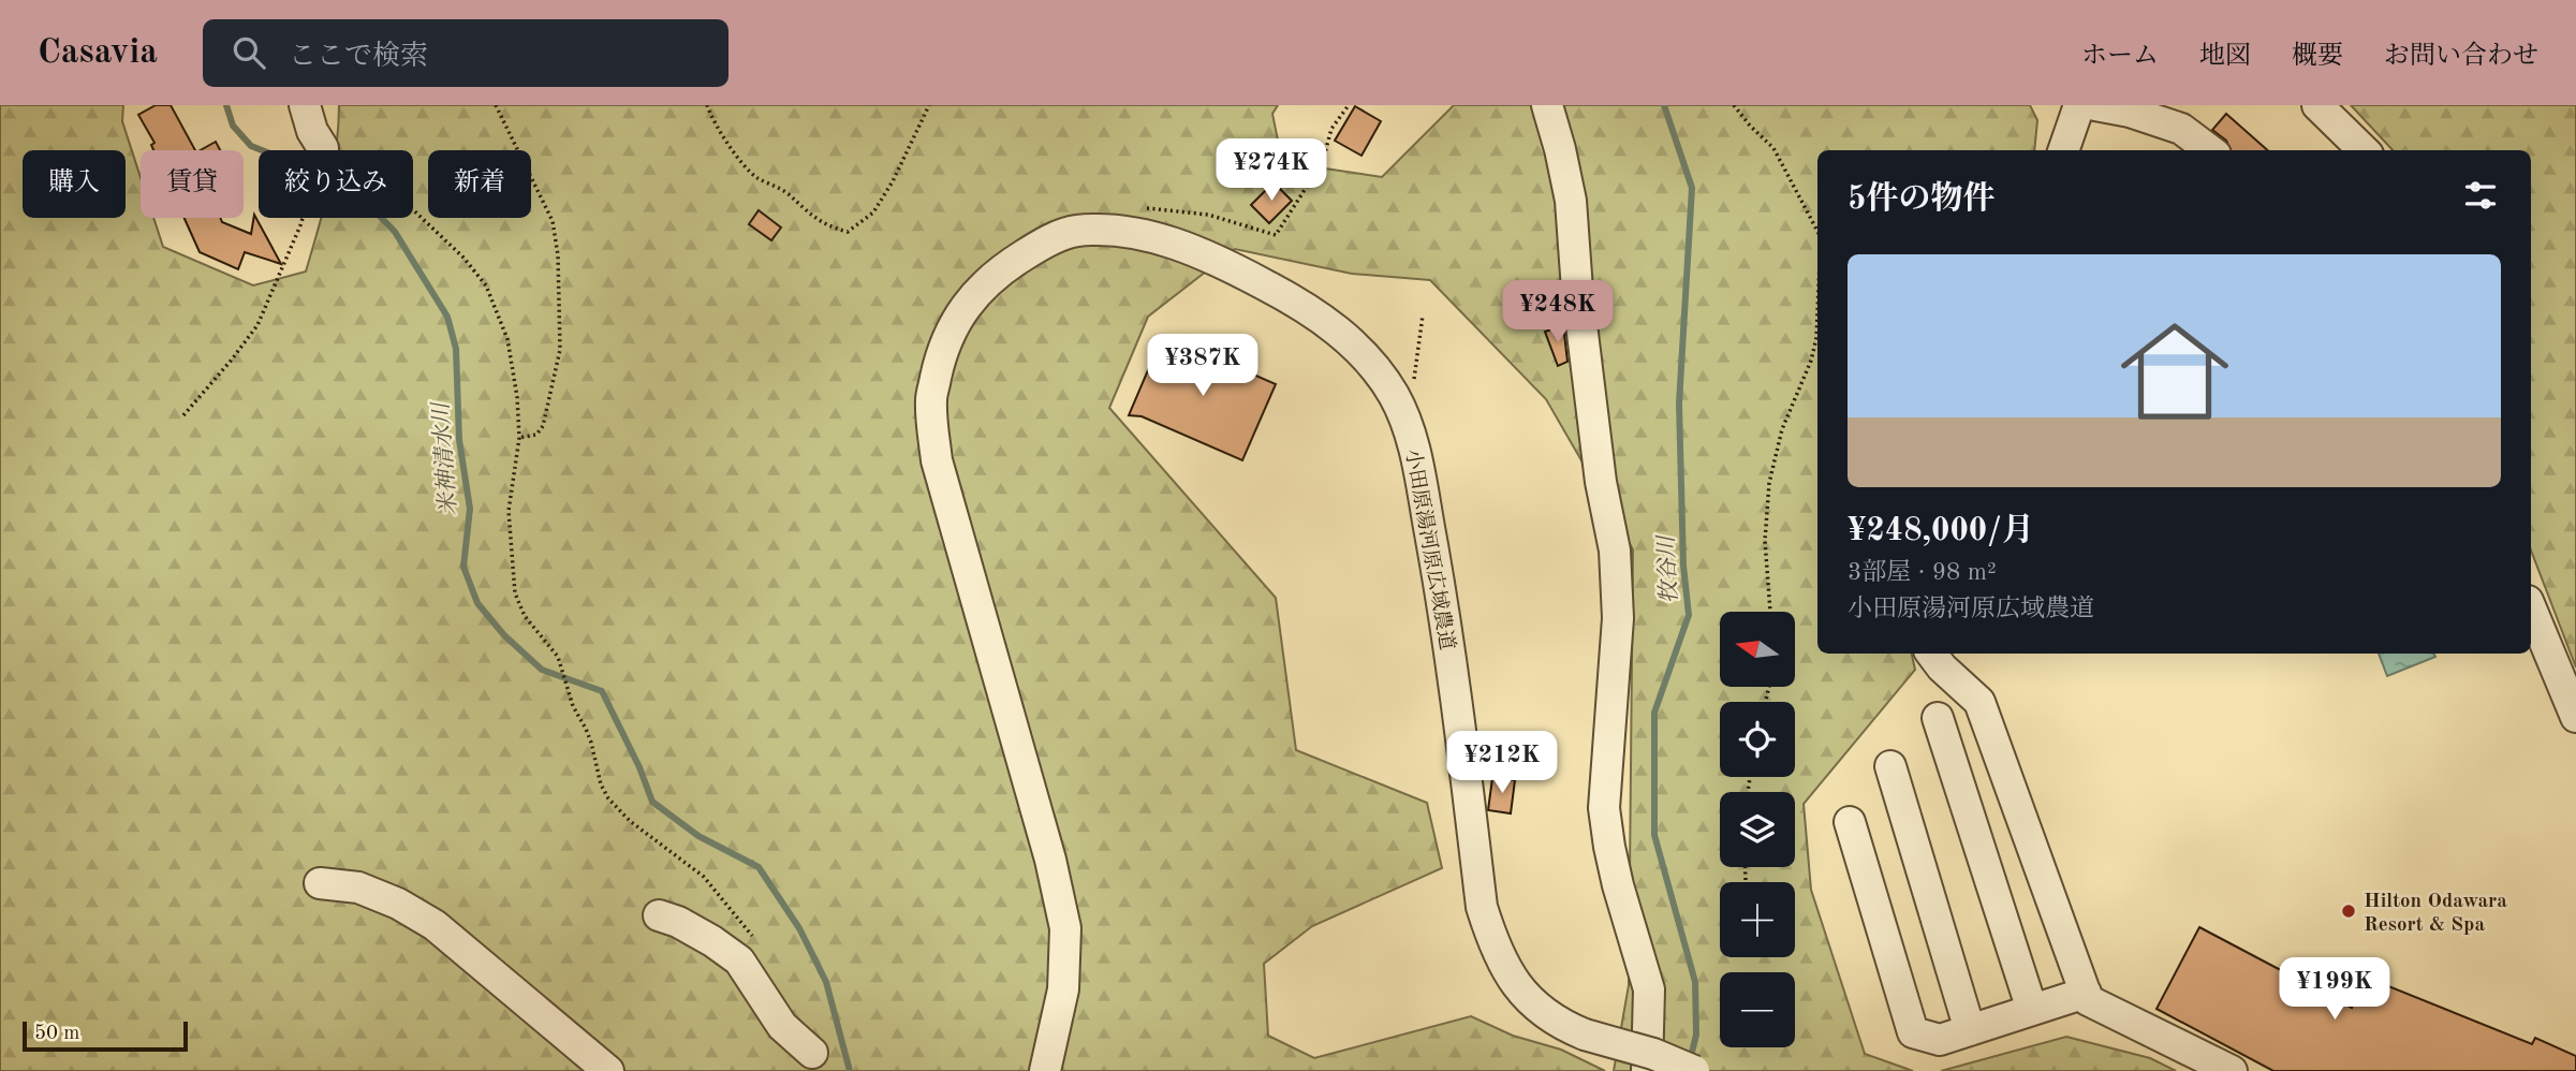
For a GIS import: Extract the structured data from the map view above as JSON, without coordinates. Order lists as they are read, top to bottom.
{
  "streets": {
    "street": ["小田原湯河原広域農道"]
  },
  "water": ["米神清水川", "牧谷川"],
  "places": ["Hilton Odawara Resort & Spa"],
  "scale_bar": "50 m",
  "north": "left",
  "page": {
    "header": "Casavia",
    "search": "ここで検索",
    "nav": [
      "ホーム",
      "地図",
      "概要",
      "お問い合わせ"
    ],
    "price": [
      "¥274K",
      "¥248K",
      "¥387K",
      "¥212K",
      "¥199K"
    ],
    "chip": [
      "購入",
      "賃貸",
      "絞り込み",
      "新着"
    ],
    "heading": "5件の物件",
    "list": [
      {
        "name": "¥248,000/月",
        "note": "3部屋 · 98 m² · 小田原湯河原広域農道"
      }
    ],
    "map_buttons": ["+", "−"],
    "scale": "50 m"
  }
}
